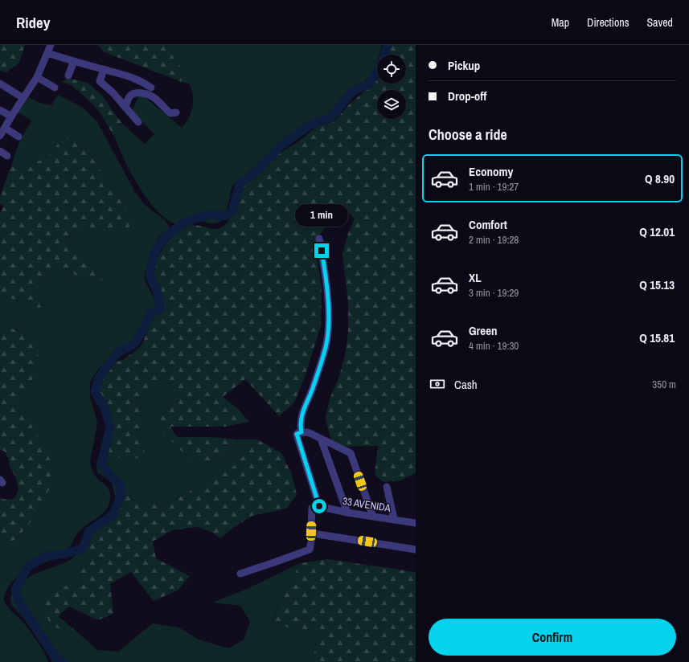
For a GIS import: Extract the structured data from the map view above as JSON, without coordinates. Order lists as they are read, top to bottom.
{
  "streets": {
    "street": ["33 AVENIDA"]
  },
  "page": {
    "header": "Ridey",
    "nav": ["Map", "Directions", "Saved"],
    "banner": ["Pickup", "Drop-off"],
    "heading": "Choose a ride",
    "list": [
      {
        "name": "Economy",
        "note": "1 min · 19:27",
        "value": "Q 8.90"
      },
      {
        "name": "Comfort",
        "note": "2 min · 19:28",
        "value": "Q 12.01"
      },
      {
        "name": "XL",
        "note": "3 min · 19:29",
        "value": "Q 15.13"
      },
      {
        "name": "Green",
        "note": "4 min · 19:30",
        "value": "Q 15.81"
      }
    ],
    "bubble": "1 min",
    "pay": ["Cash", "350 m"],
    "buttons": "Confirm"
  }
}
